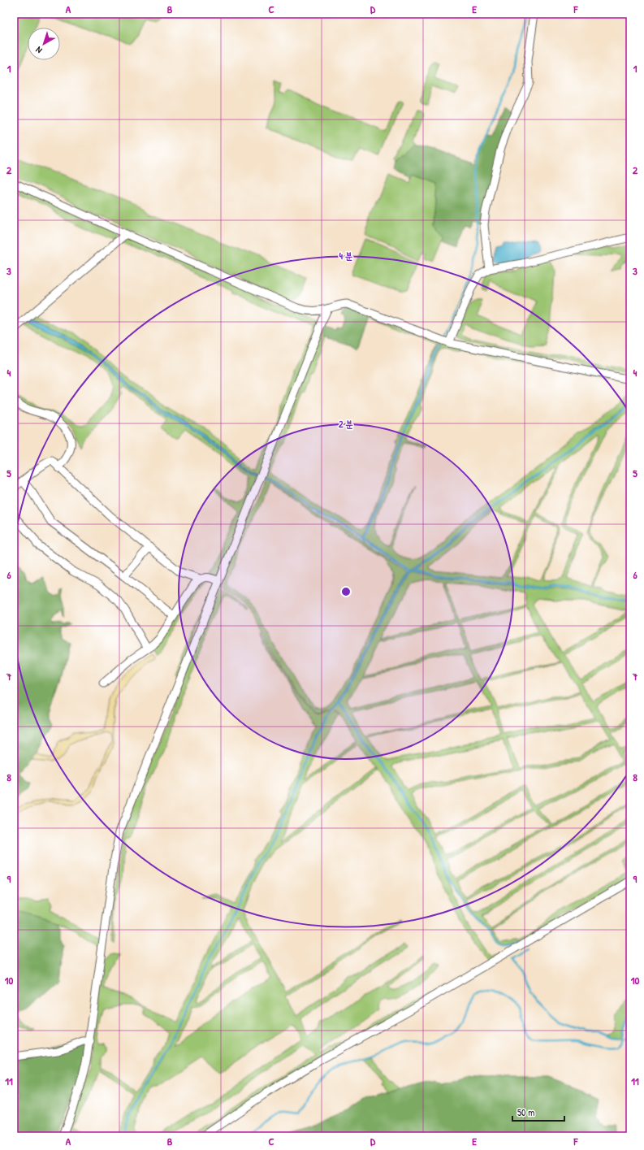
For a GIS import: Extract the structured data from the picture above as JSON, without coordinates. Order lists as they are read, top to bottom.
{
  "scale_bar": "50 m",
  "north": "bottom left",
  "grid": {
    "columns": [
      "A",
      "B",
      "C",
      "D",
      "E",
      "F"
    ],
    "rows": [
      "1",
      "2",
      "3",
      "4",
      "5",
      "6",
      "7",
      "8",
      "9",
      "10",
      "11"
    ]
  },
  "rings": ["4 분", "2 분"]
}
